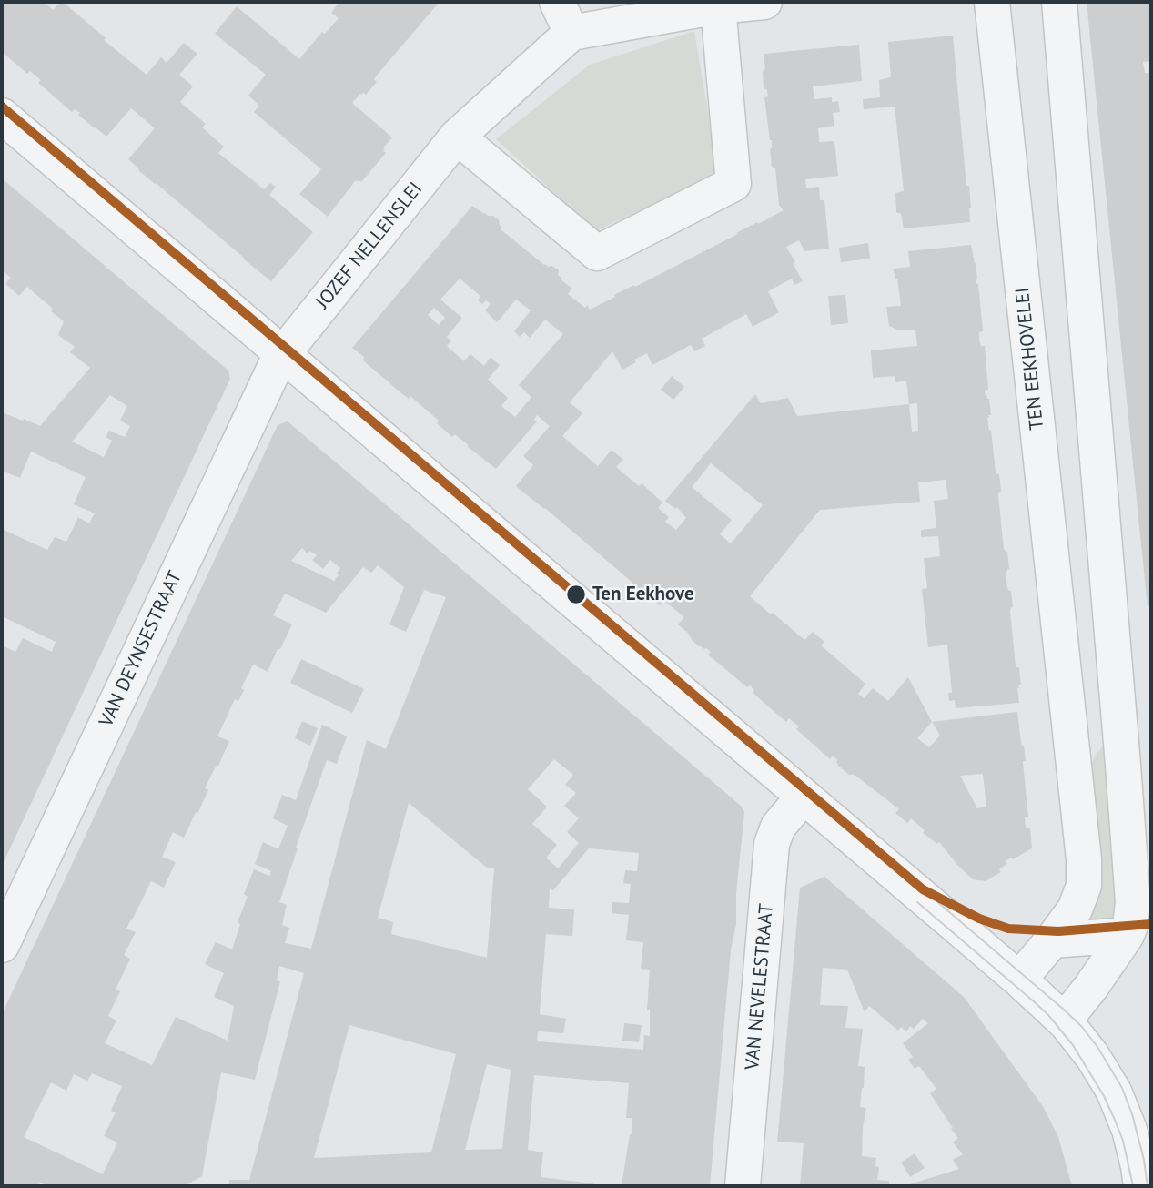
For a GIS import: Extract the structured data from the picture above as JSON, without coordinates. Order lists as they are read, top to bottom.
{
  "streets": {
    "street": [
      "JOZEF NELLENSLEI",
      "TEN EEKHOVELEI",
      "VAN DEYNSESTRAAT",
      "VAN NEVELESTRAAT"
    ]
  },
  "crossings": [
    ["JOZEF NELLENSLEI", "VAN DEYNSESTRAAT"]
  ],
  "places": ["Ten Eekhove"]
}
